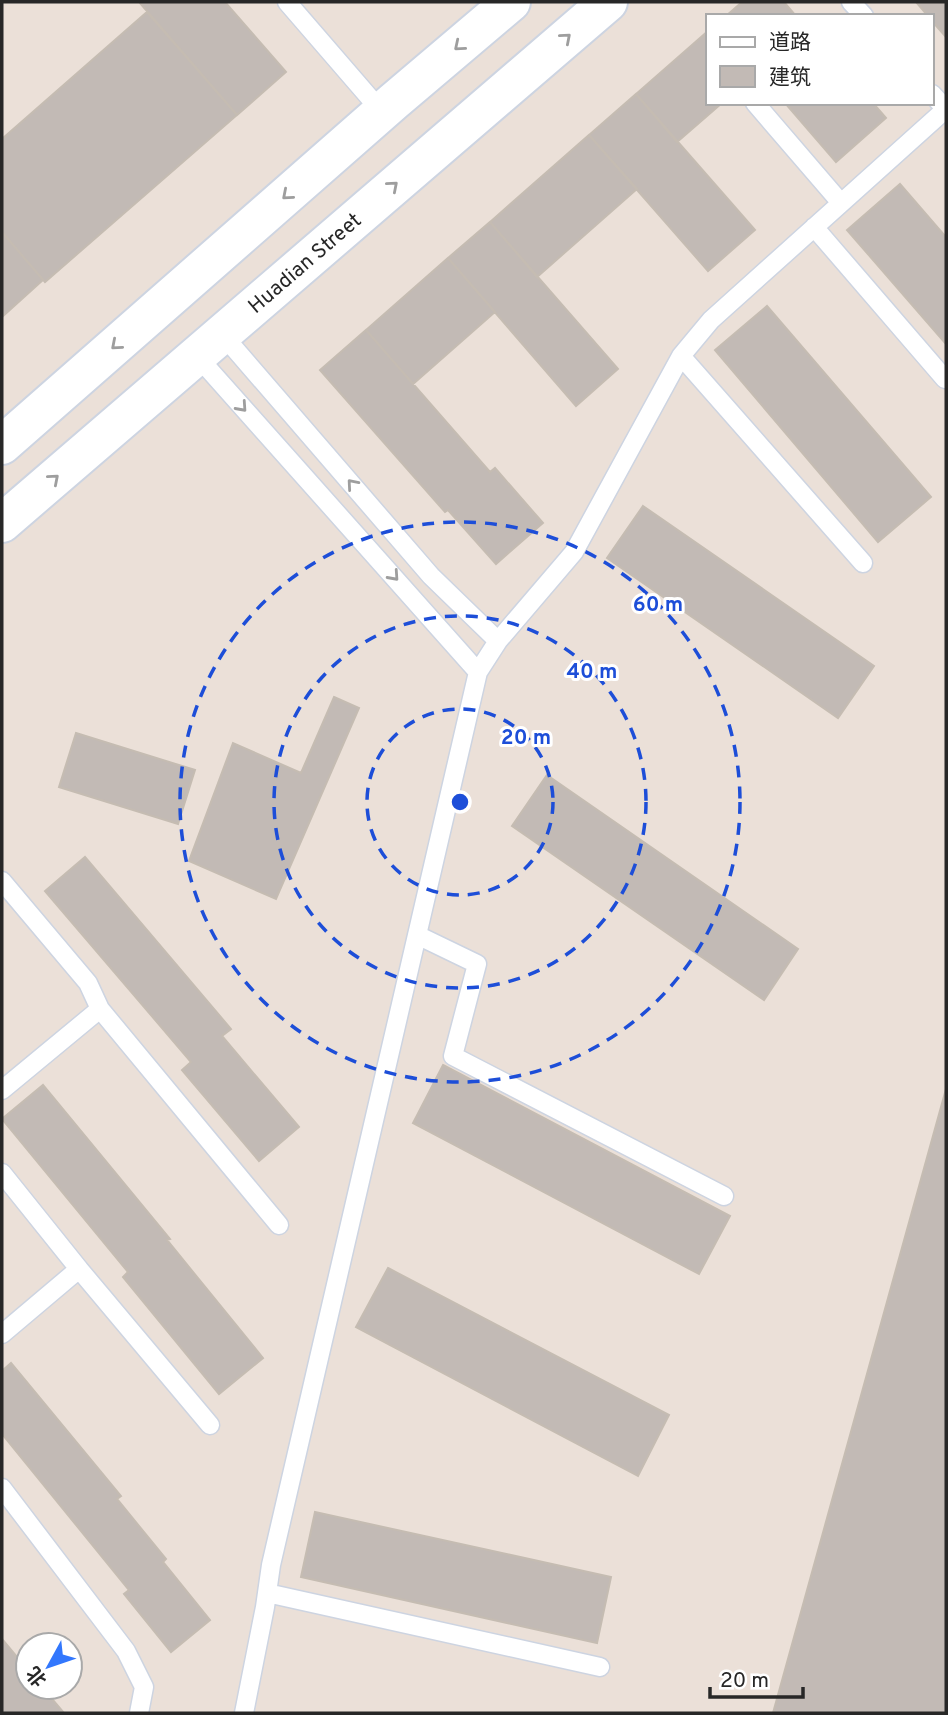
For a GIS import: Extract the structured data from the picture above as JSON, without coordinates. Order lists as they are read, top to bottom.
{
  "streets": {
    "street": ["Huadian Street"]
  },
  "legend": ["道路", "建筑"],
  "scale_bar": "20 m",
  "north": "bottom left",
  "rings": ["60 m", "40 m", "20 m"]
}
